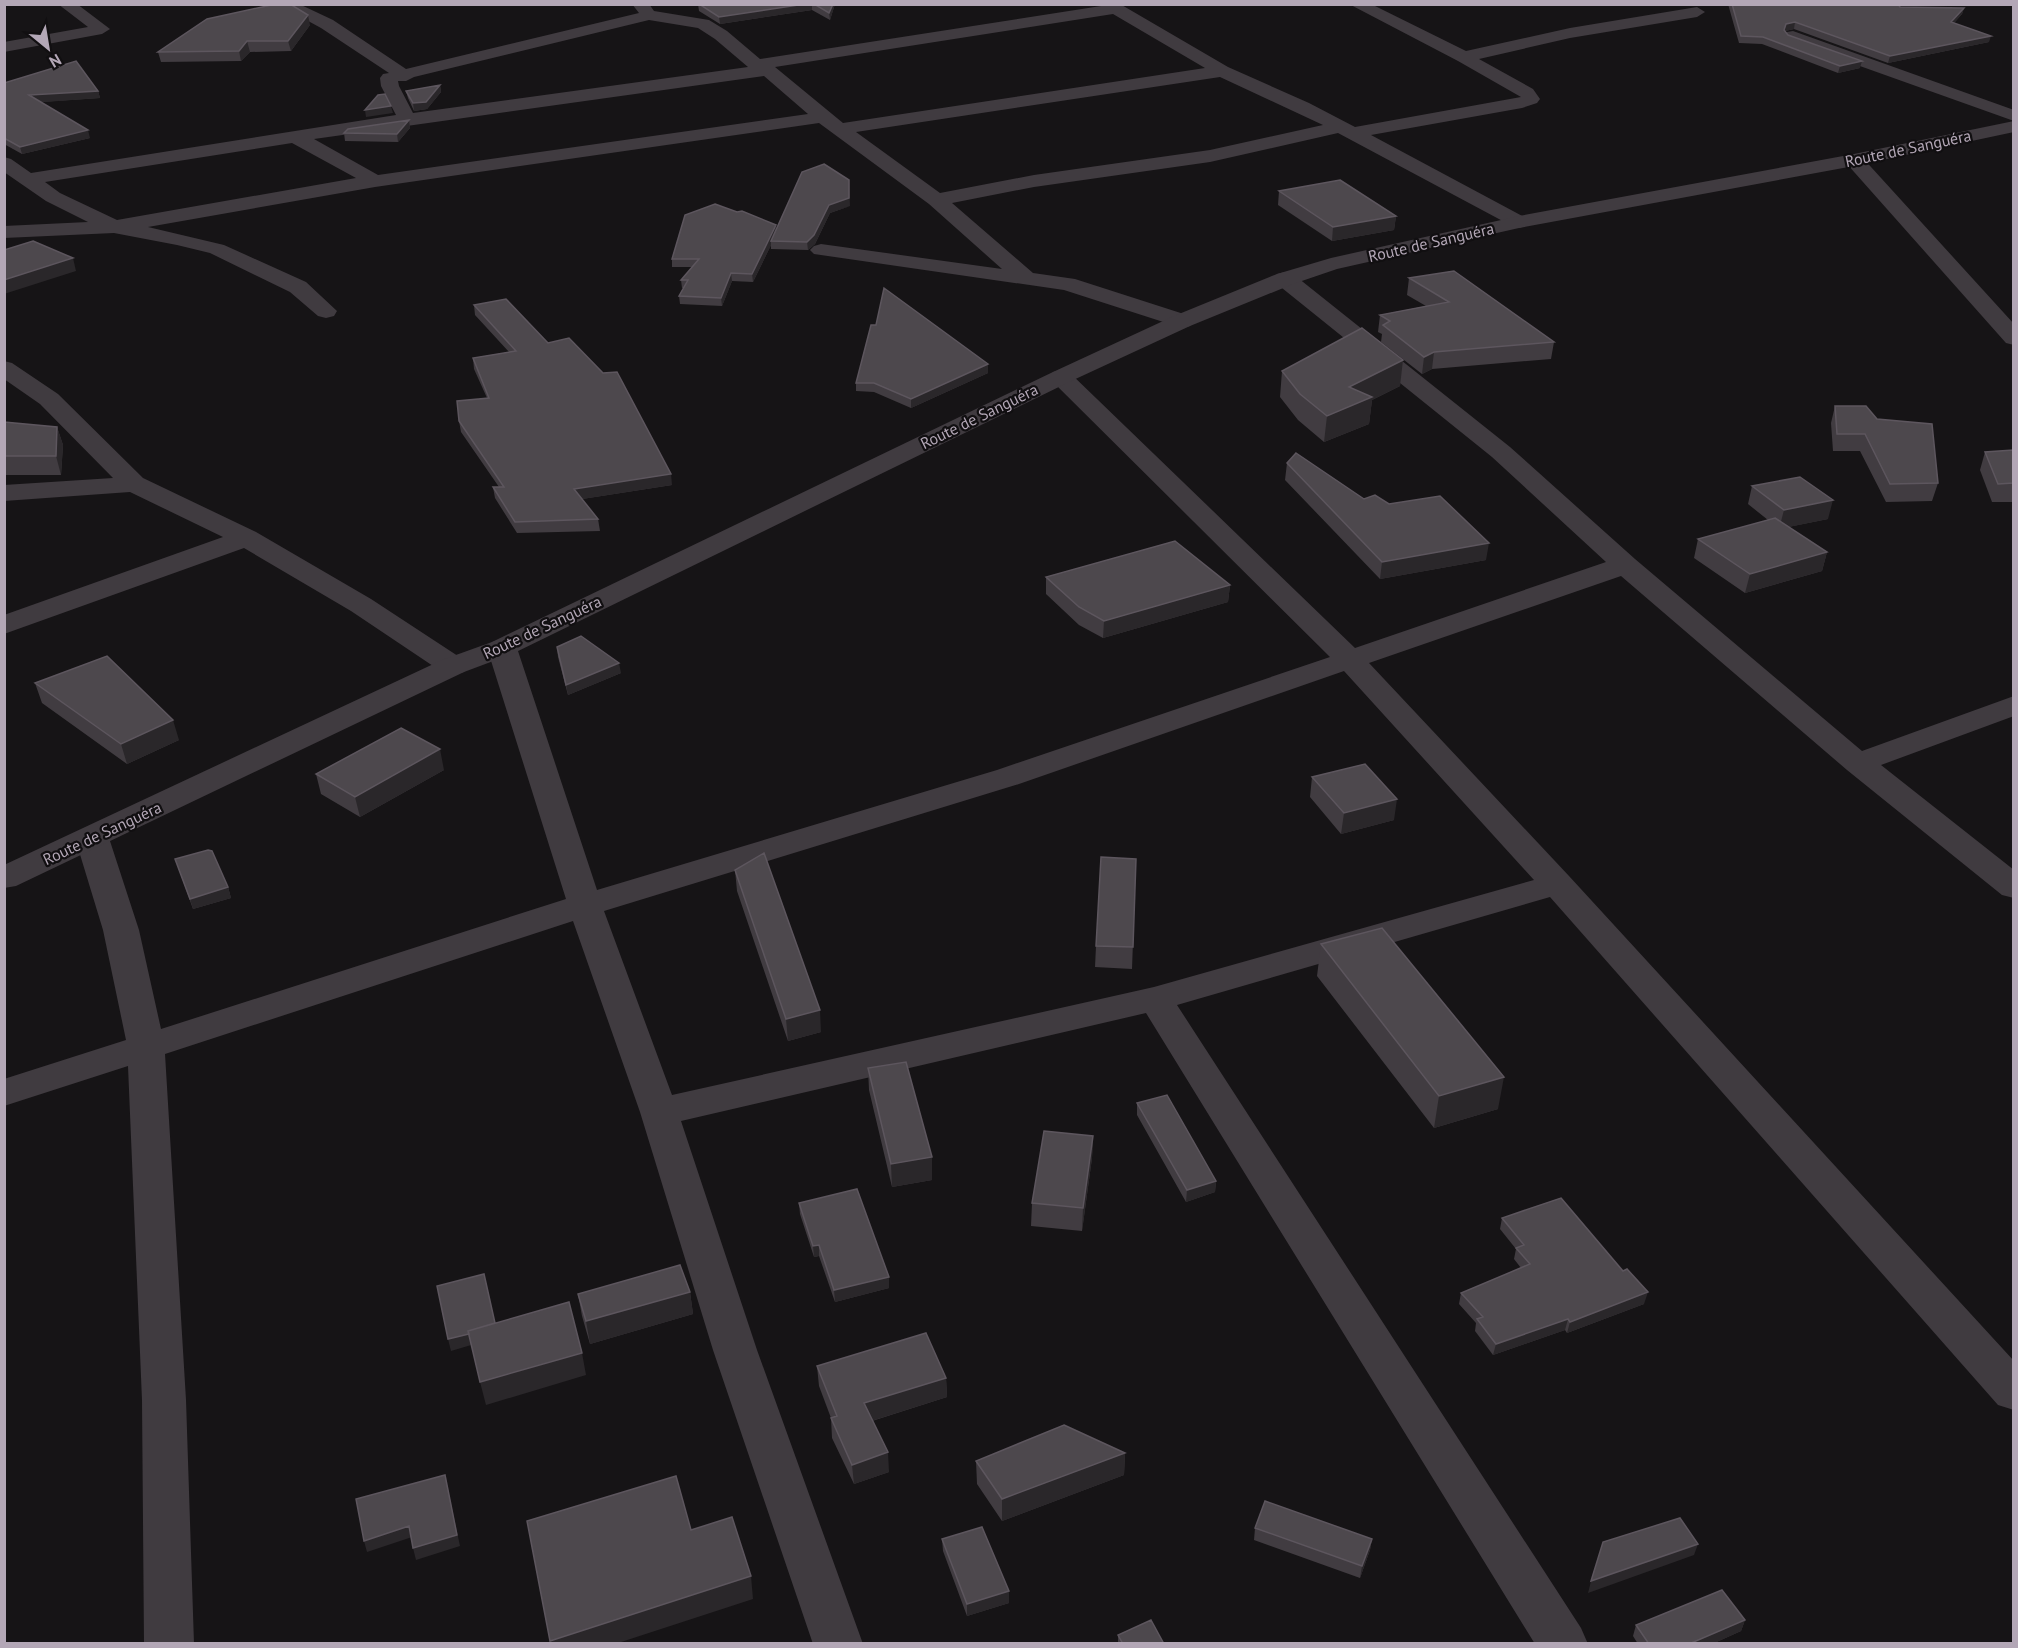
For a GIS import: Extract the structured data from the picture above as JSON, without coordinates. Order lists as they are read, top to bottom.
{
  "streets": {
    "street": ["Route de Sanguéra"]
  },
  "north": "bottom right"
}
